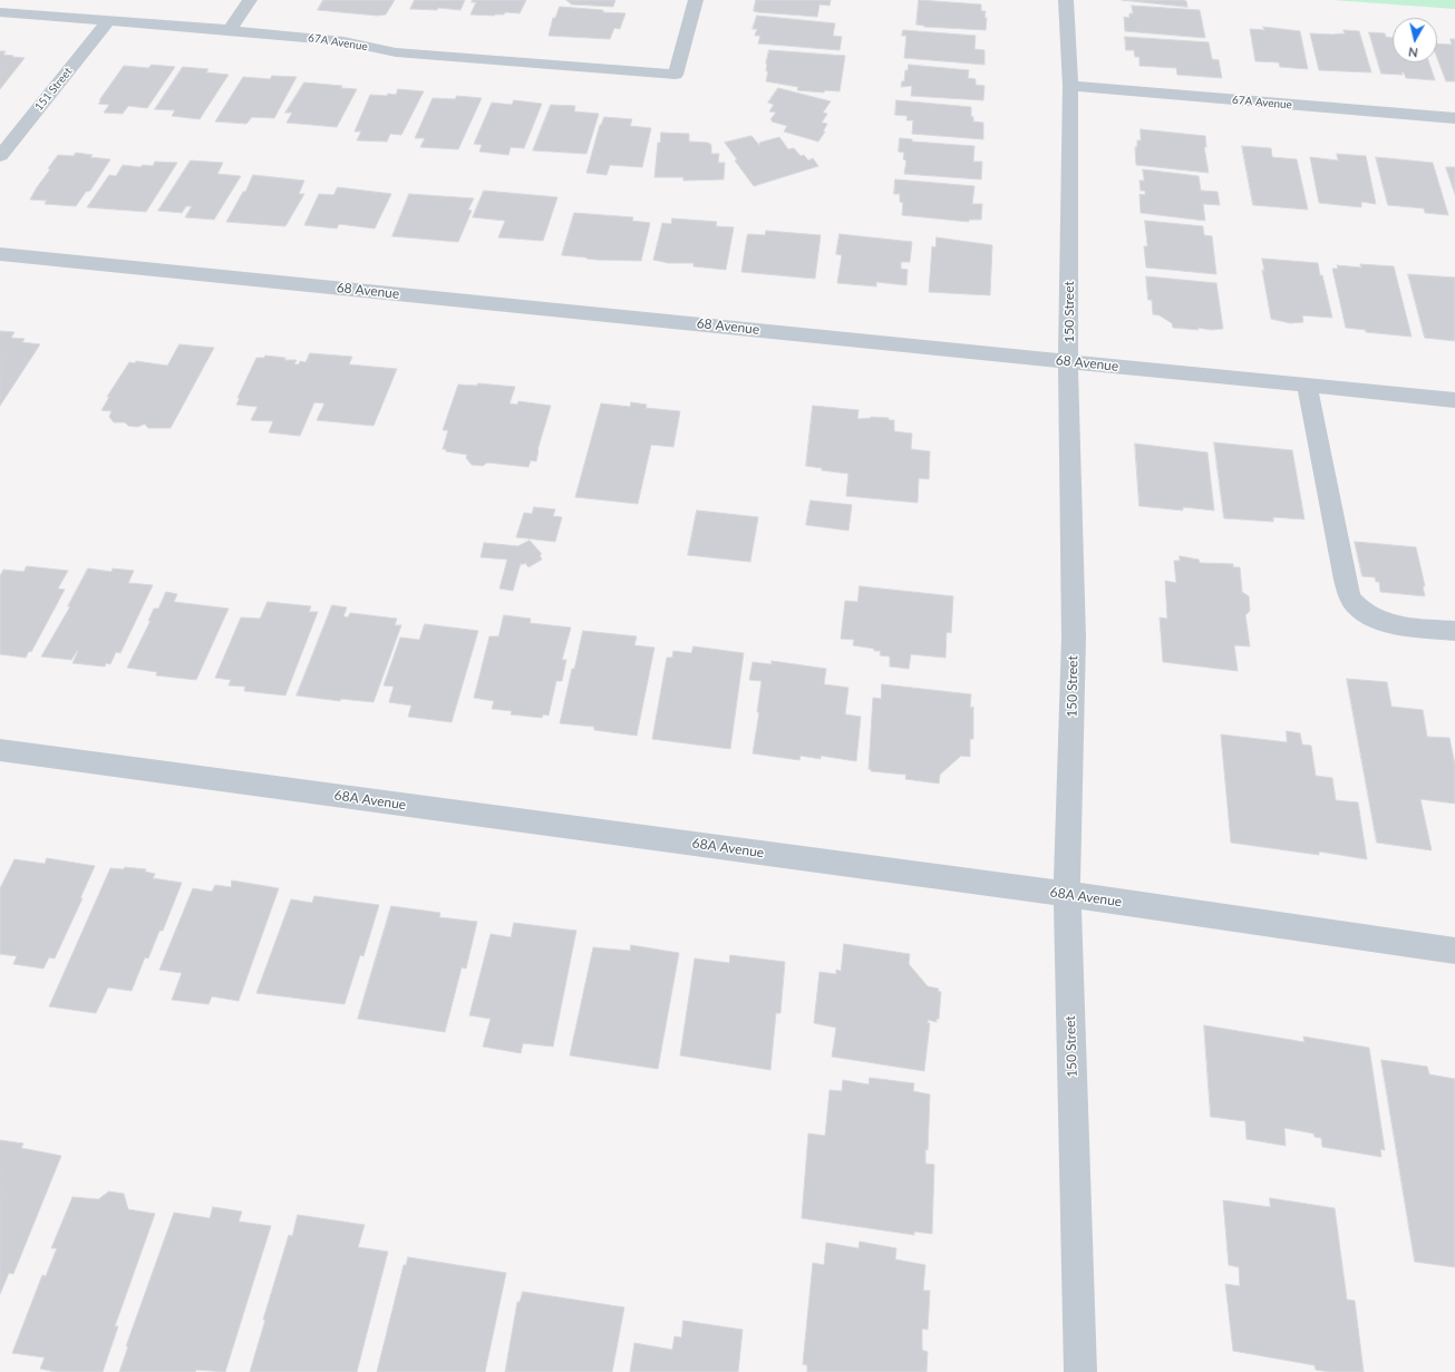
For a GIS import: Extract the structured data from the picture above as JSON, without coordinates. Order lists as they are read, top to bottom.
{
  "streets": {
    "street": [
      "67A Avenue",
      "151 Street",
      "68 Avenue",
      "150 Street",
      "68A Avenue"
    ]
  },
  "crossings": [
    ["67A Avenue", "151 Street"],
    ["67A Avenue", "150 Street"],
    ["68 Avenue", "150 Street"],
    ["150 Street", "68A Avenue"]
  ],
  "north": "bottom"
}
